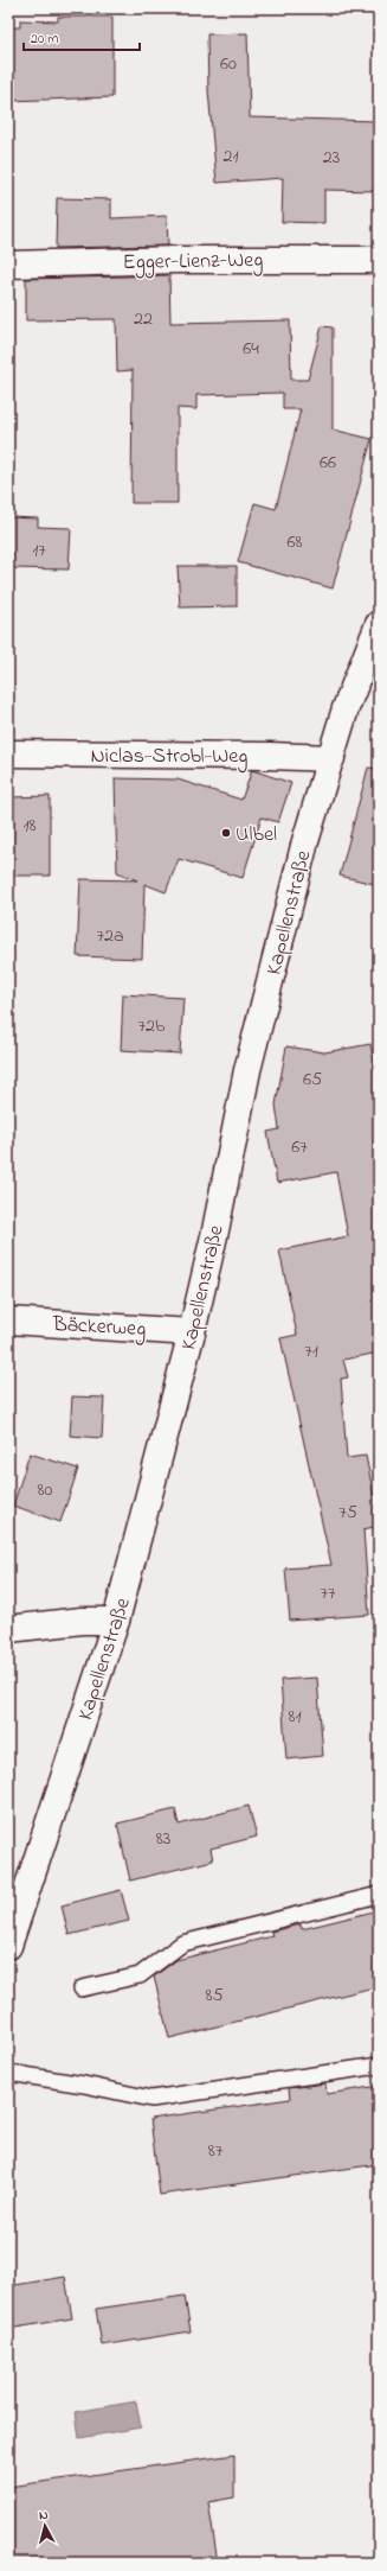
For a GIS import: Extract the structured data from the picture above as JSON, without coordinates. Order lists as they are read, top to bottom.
{
  "streets": {
    "main road": [
      "Egger-Lienz-Weg",
      "Niclas-Strobl-Weg",
      "Kapellenstraße",
      "Bäckerweg"
    ]
  },
  "crossings": [
    ["Niclas-Strobl-Weg", "Kapellenstraße"],
    ["Kapellenstraße", "Bäckerweg"]
  ],
  "places": ["Ulbel"],
  "house_numbers": [
    "60",
    "21",
    "23",
    "22",
    "64",
    "66",
    "68",
    "17",
    "18",
    "72a",
    "72b",
    "65",
    "67",
    "71",
    "80",
    "75",
    "77",
    "81",
    "83",
    "85",
    "87"
  ],
  "scale_bar": "20 m",
  "north": "top"
}
